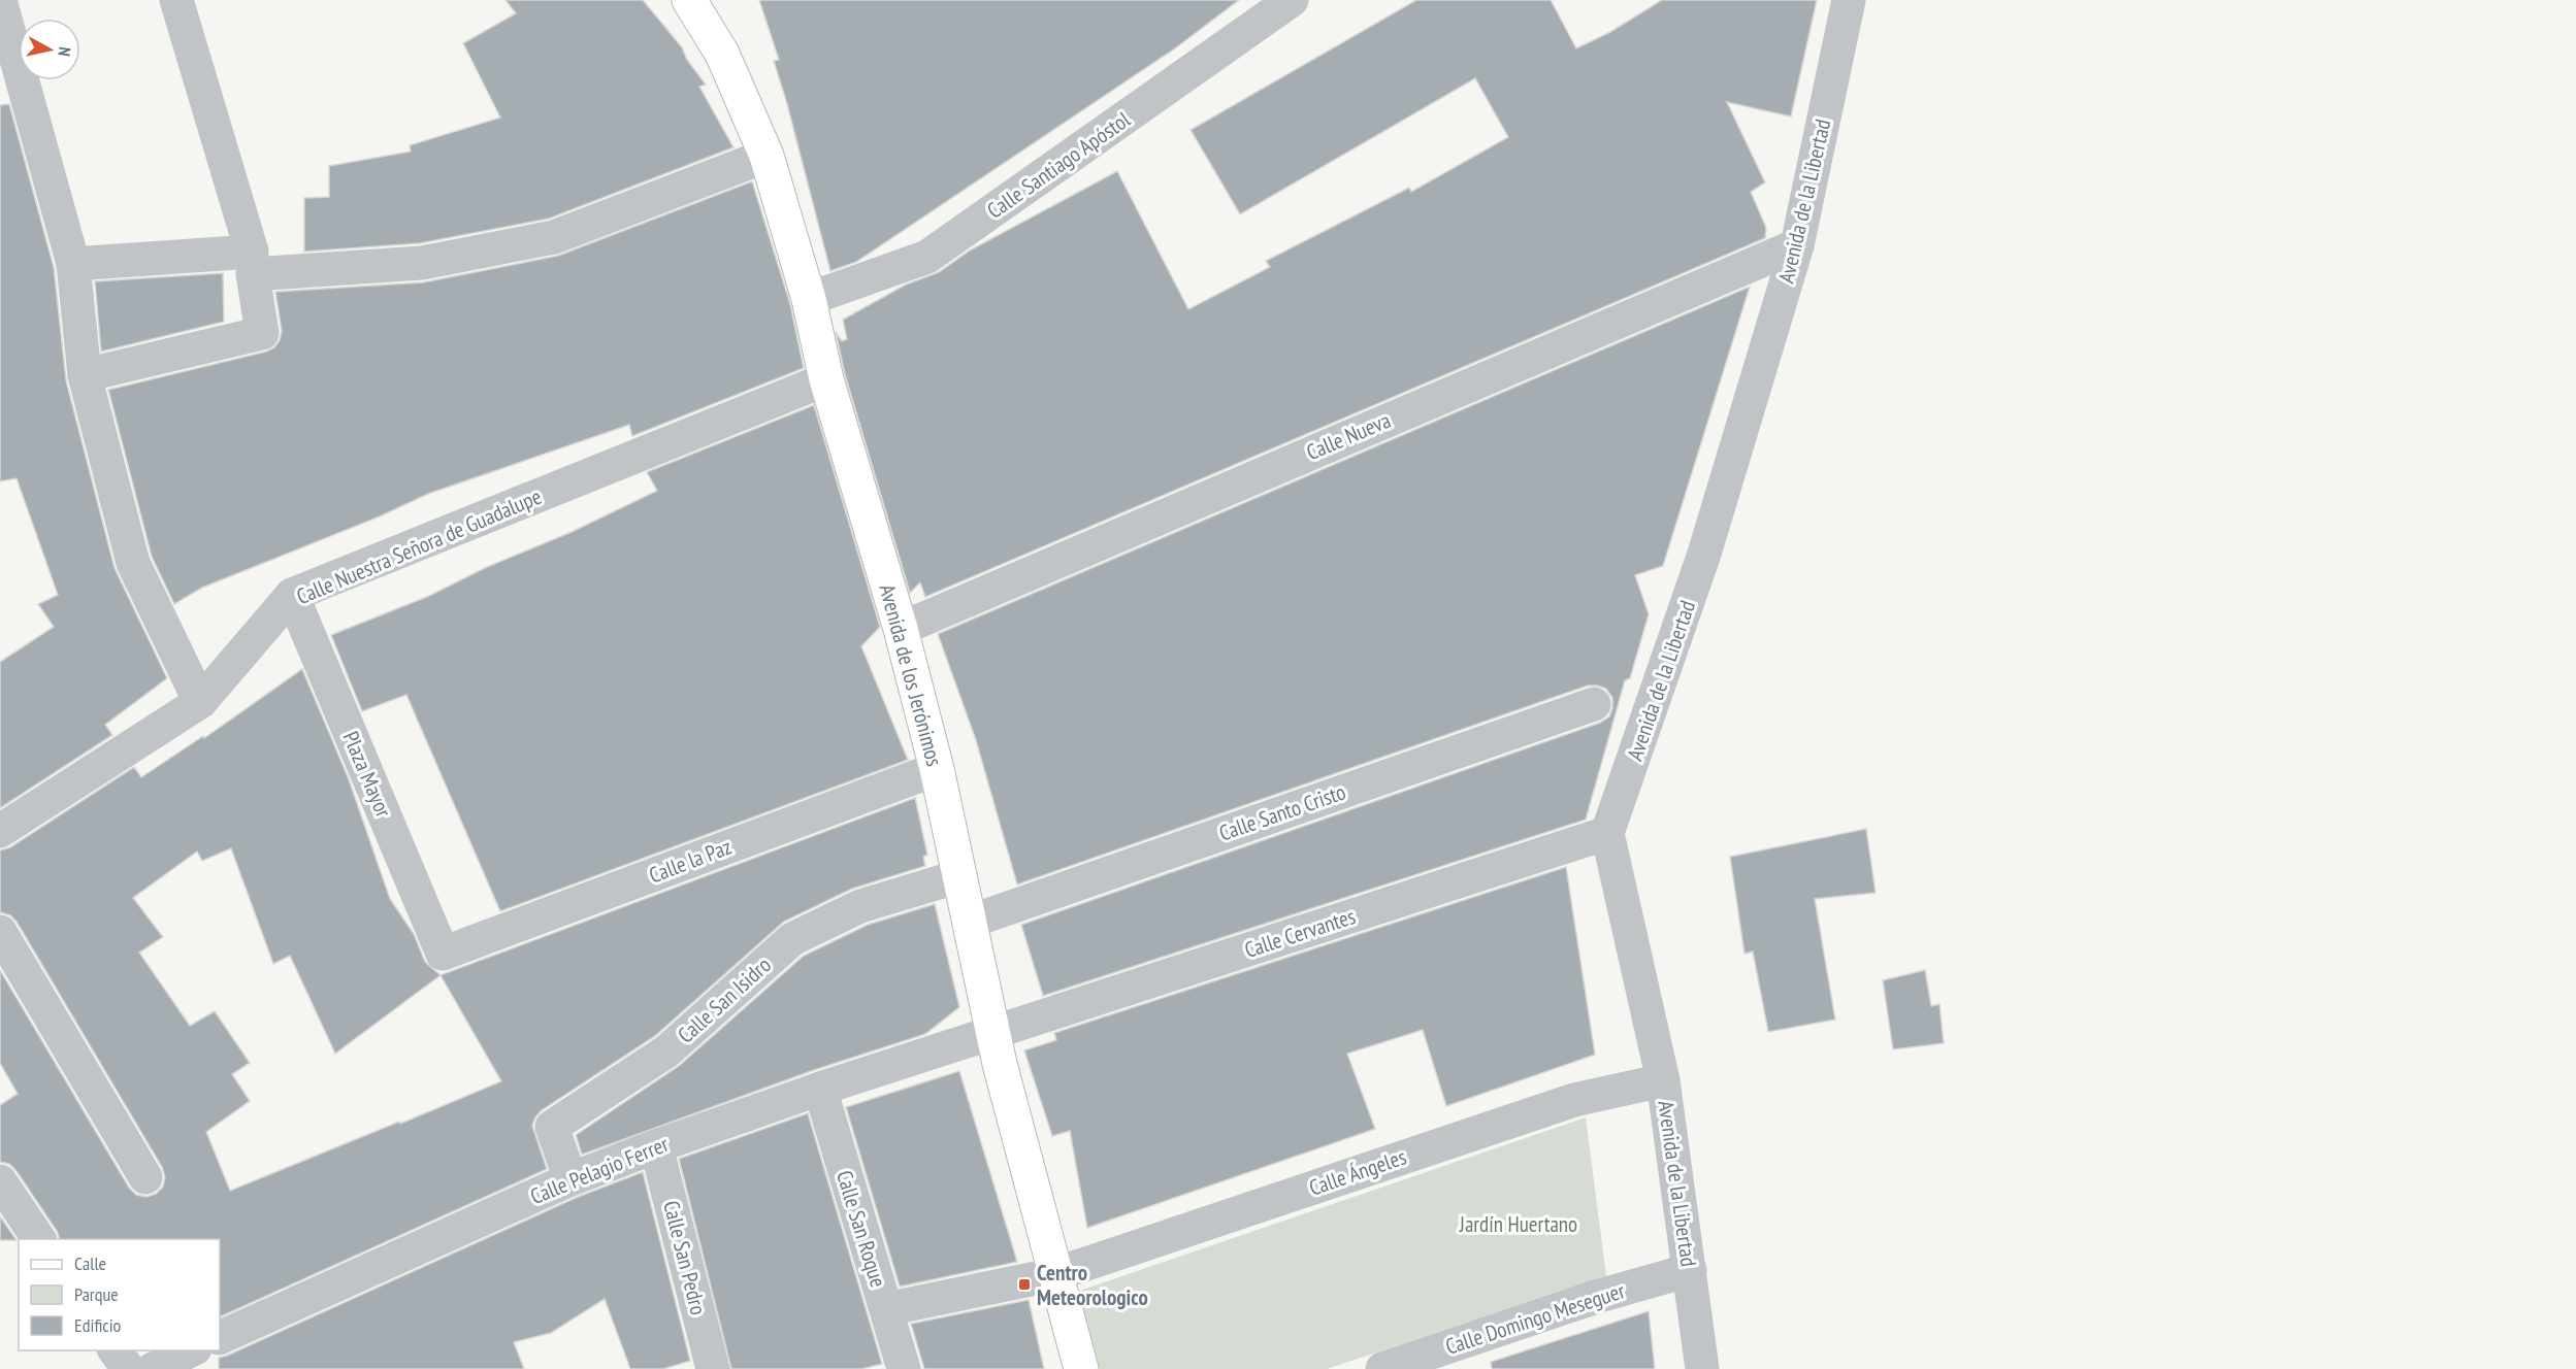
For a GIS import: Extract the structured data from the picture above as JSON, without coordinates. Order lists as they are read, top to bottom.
{
  "streets": {
    "main road": ["Avenida de los Jerónimos"],
    "street": [
      "Calle Santiago Apóstol",
      "Avenida de la Libertad",
      "Calle Nueva",
      "Calle Nuestra Señora de Guadalupe",
      "Plaza Mayor",
      "Calle Santo Cristo",
      "Calle la Paz",
      "Calle Cervantes",
      "Calle San Isidro",
      "Calle Pelagio Ferrer",
      "Calle Ángeles",
      "Calle San Roque",
      "Calle San Pedro",
      "Calle Domingo Meseguer"
    ]
  },
  "crossings": [
    ["Calle Santiago Apóstol", "Avenida de los Jerónimos"],
    ["Avenida de la Libertad", "Calle Nueva"],
    ["Avenida de la Libertad", "Calle Cervantes"],
    ["Avenida de la Libertad", "Calle Ángeles"],
    ["Avenida de la Libertad", "Calle Domingo Meseguer"],
    ["Calle Nueva", "Avenida de los Jerónimos"],
    ["Calle Nuestra Señora de Guadalupe", "Avenida de los Jerónimos"],
    ["Calle Nuestra Señora de Guadalupe", "Plaza Mayor"],
    ["Avenida de los Jerónimos", "Calle Santo Cristo"],
    ["Avenida de los Jerónimos", "Calle la Paz"],
    ["Avenida de los Jerónimos", "Calle Cervantes"],
    ["Avenida de los Jerónimos", "Calle San Isidro"],
    ["Avenida de los Jerónimos", "Calle Pelagio Ferrer"],
    ["Avenida de los Jerónimos", "Calle Ángeles"],
    ["Plaza Mayor", "Calle la Paz"],
    ["Calle Cervantes", "Calle Pelagio Ferrer"],
    ["Calle San Isidro", "Calle Pelagio Ferrer"],
    ["Calle Pelagio Ferrer", "Calle San Roque"],
    ["Calle Pelagio Ferrer", "Calle San Pedro"],
    ["Calle Ángeles", "Calle San Roque"]
  ],
  "parks": ["Jardín Huertano"],
  "places": {
    "transit": ["Centro Meteorologico"]
  },
  "legend": ["Calle", "Parque", "Edificio"],
  "north": "right"
}
